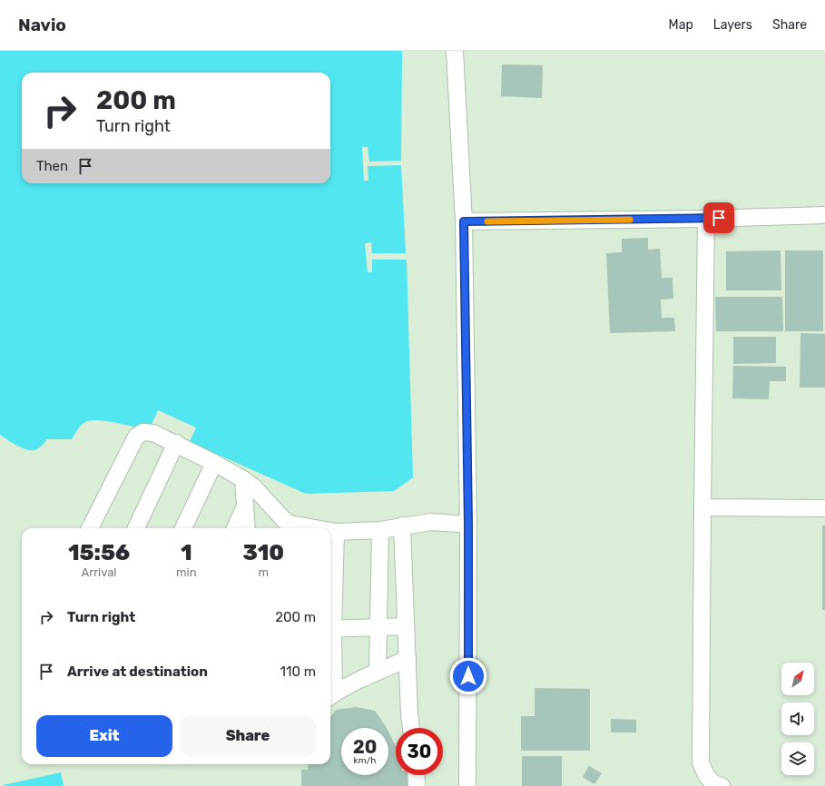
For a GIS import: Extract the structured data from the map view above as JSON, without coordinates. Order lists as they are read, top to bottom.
{
  "north": "top right",
  "page": {
    "header": "Navio",
    "nav": ["Map", "Layers", "Share"],
    "turn": ["200 m", "Turn right"],
    "then": "Then",
    "eta": [
      "15:56",
      "Arrival",
      "1",
      "min",
      "310",
      "m"
    ],
    "list": [
      {
        "name": "Turn right",
        "value": "200 m"
      },
      {
        "name": "Arrive at destination",
        "value": "110 m"
      }
    ],
    "buttons": ["Exit", "Share"],
    "speed": "20 km/h",
    "limit": "30"
  }
}
